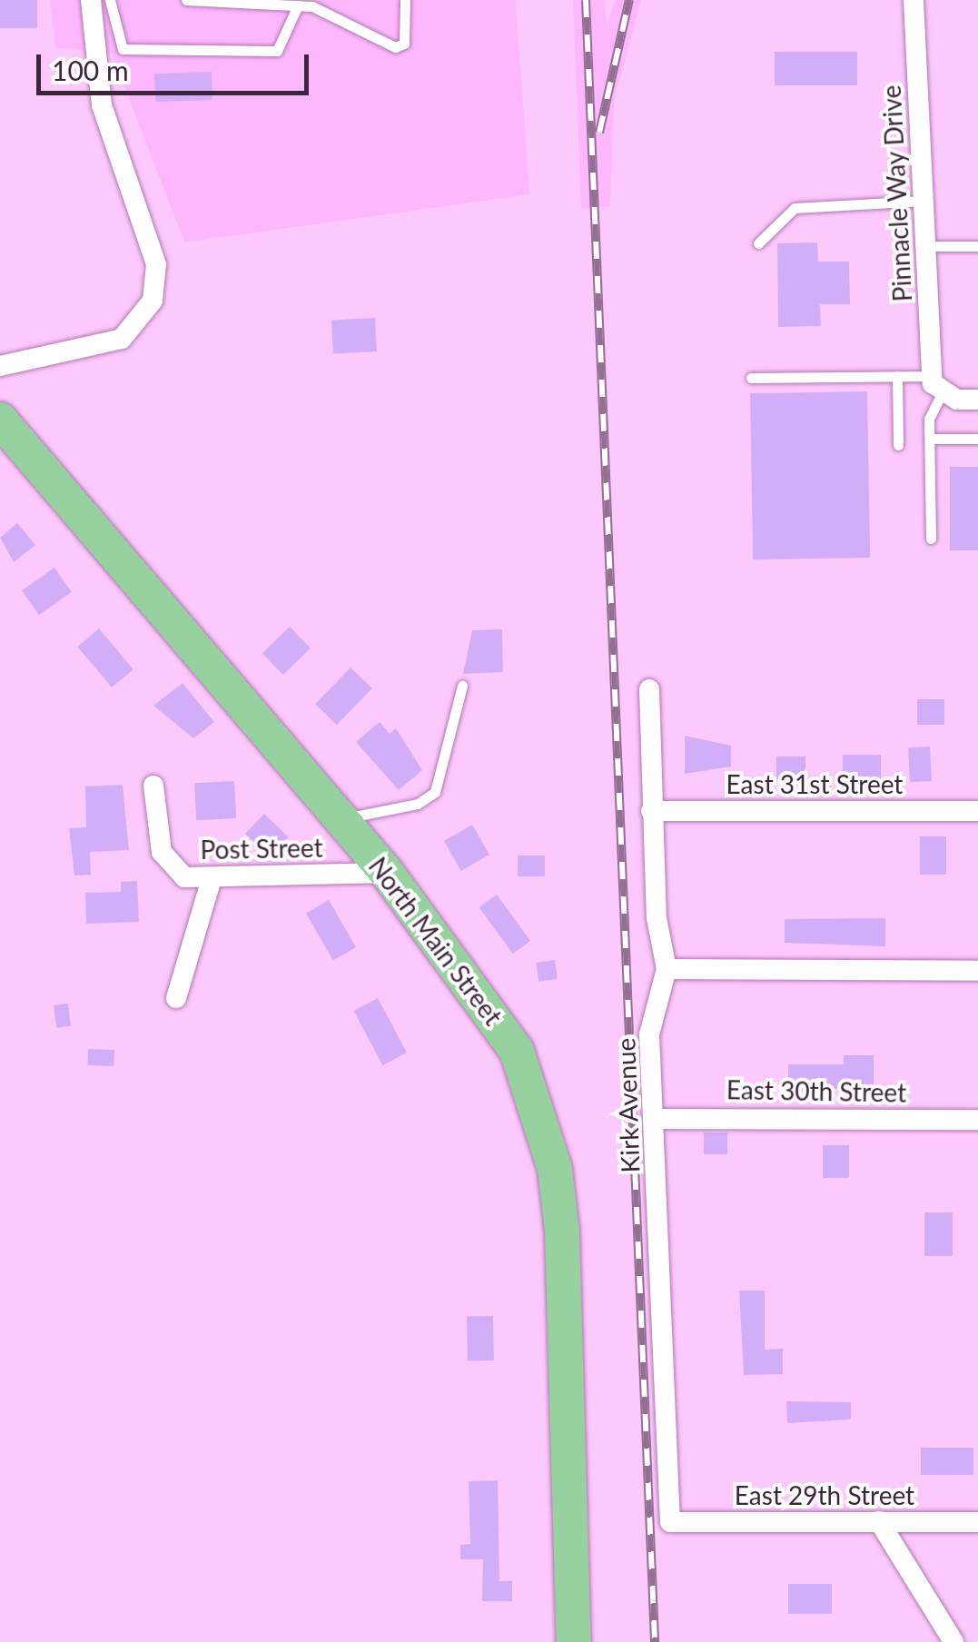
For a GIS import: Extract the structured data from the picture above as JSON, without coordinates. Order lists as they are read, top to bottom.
{
  "streets": {
    "main road": ["North Main Street"],
    "street": [
      "Pinnacle Way Drive",
      "East 31st Street",
      "Post Street",
      "East 30th Street",
      "Kirk Avenue",
      "East 29th Street"
    ]
  },
  "crossings": [
    ["East 31st Street", "Kirk Avenue"],
    ["Post Street", "North Main Street"],
    ["East 30th Street", "Kirk Avenue"],
    ["Kirk Avenue", "East 29th Street"]
  ],
  "scale_bar": "100 m"
}
